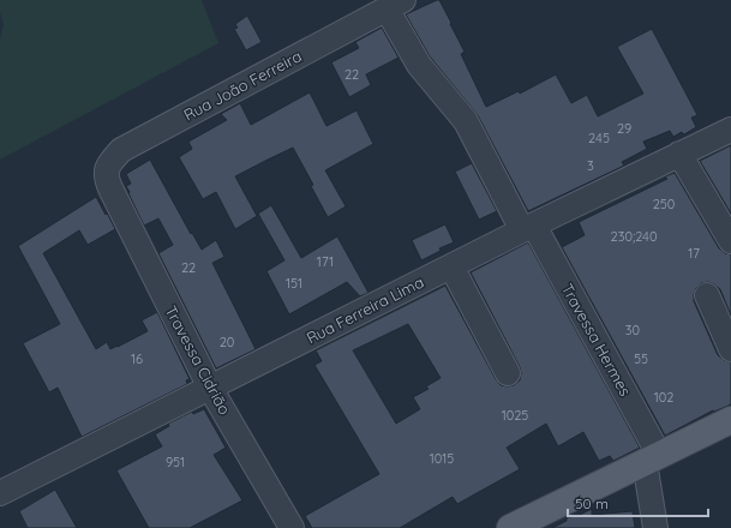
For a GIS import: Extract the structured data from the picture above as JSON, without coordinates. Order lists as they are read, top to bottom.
{
  "streets": {
    "street": [
      "Rua João Ferreira",
      "Rua Ferreira Lima",
      "Travessa Hermes",
      "Travessa Cidrião"
    ]
  },
  "crossings": [
    ["Rua João Ferreira", "Travessa Hermes"],
    ["Rua João Ferreira", "Travessa Cidrião"],
    ["Rua Ferreira Lima", "Travessa Hermes"],
    ["Rua Ferreira Lima", "Travessa Cidrião"]
  ],
  "house_numbers": [
    "22",
    "29",
    "245",
    "3",
    "250",
    "230;240",
    "17",
    "171",
    "22",
    "151",
    "30",
    "20",
    "16",
    "55",
    "102",
    "1025",
    "1015",
    "951"
  ],
  "scale_bar": "50 m"
}
